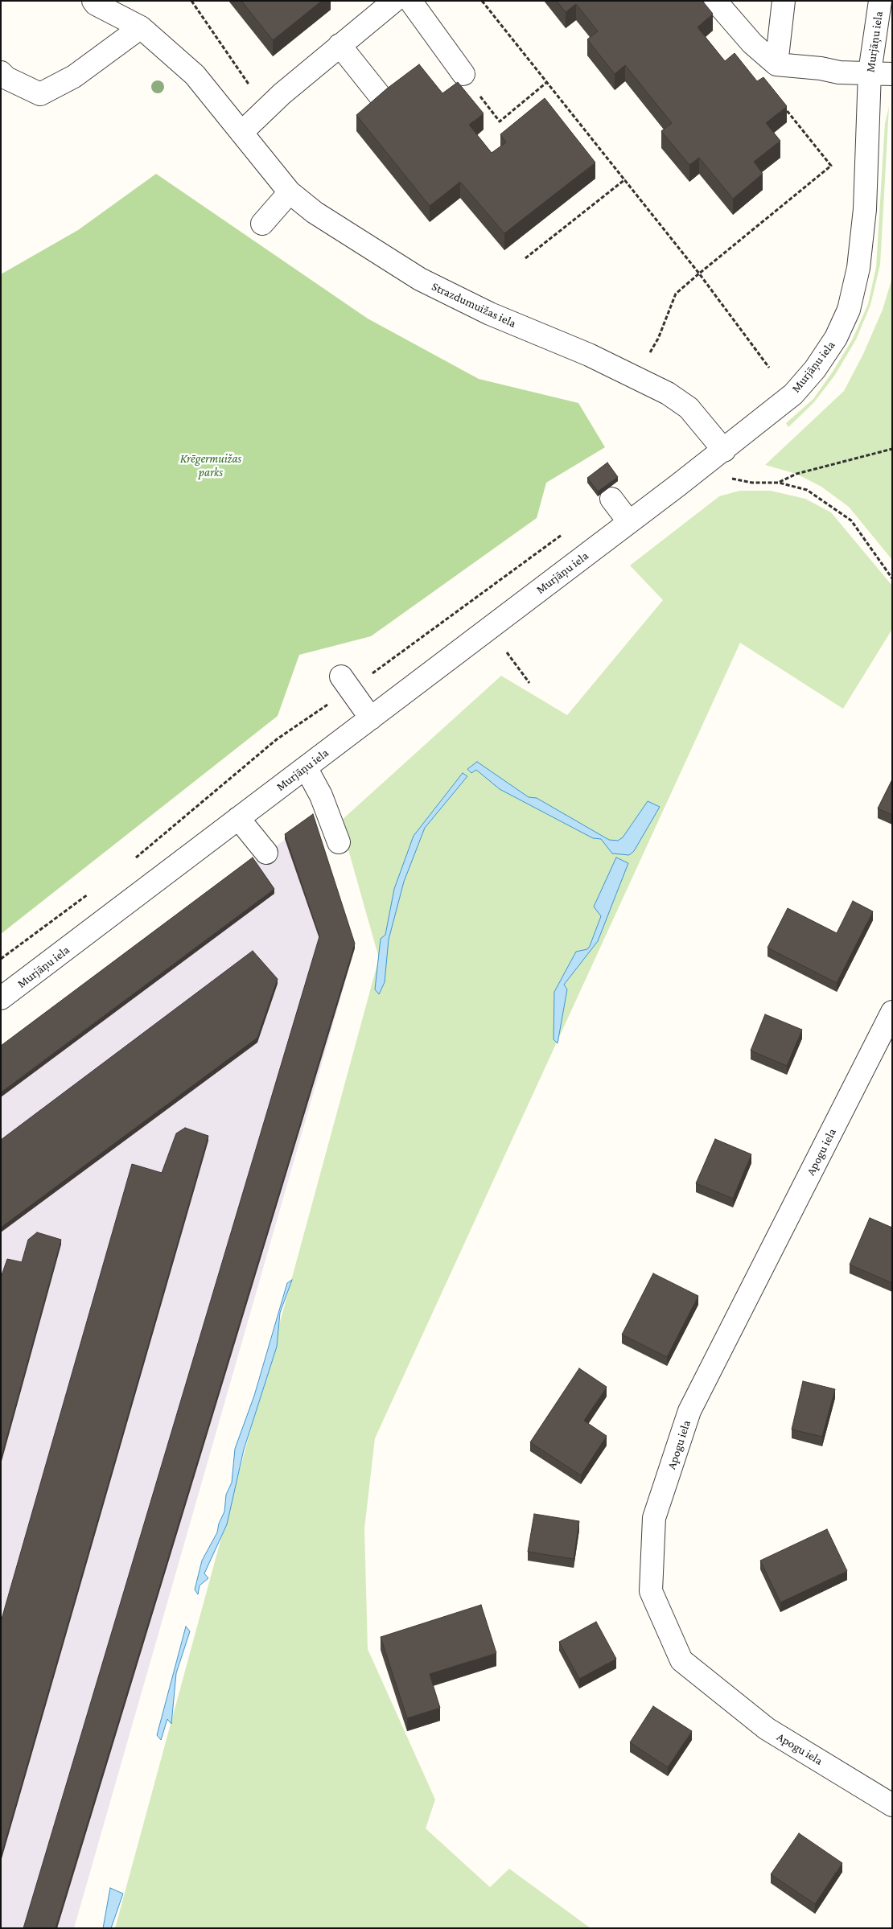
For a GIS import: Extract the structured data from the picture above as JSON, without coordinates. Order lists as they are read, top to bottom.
{
  "streets": {
    "street": ["Murjāņu iela", "Strazdumuižas iela", "Apogu iela"]
  },
  "crossings": [
    ["Murjāņu iela", "Strazdumuižas iela"]
  ],
  "parks": ["Krēgermuižas parks"]
}
